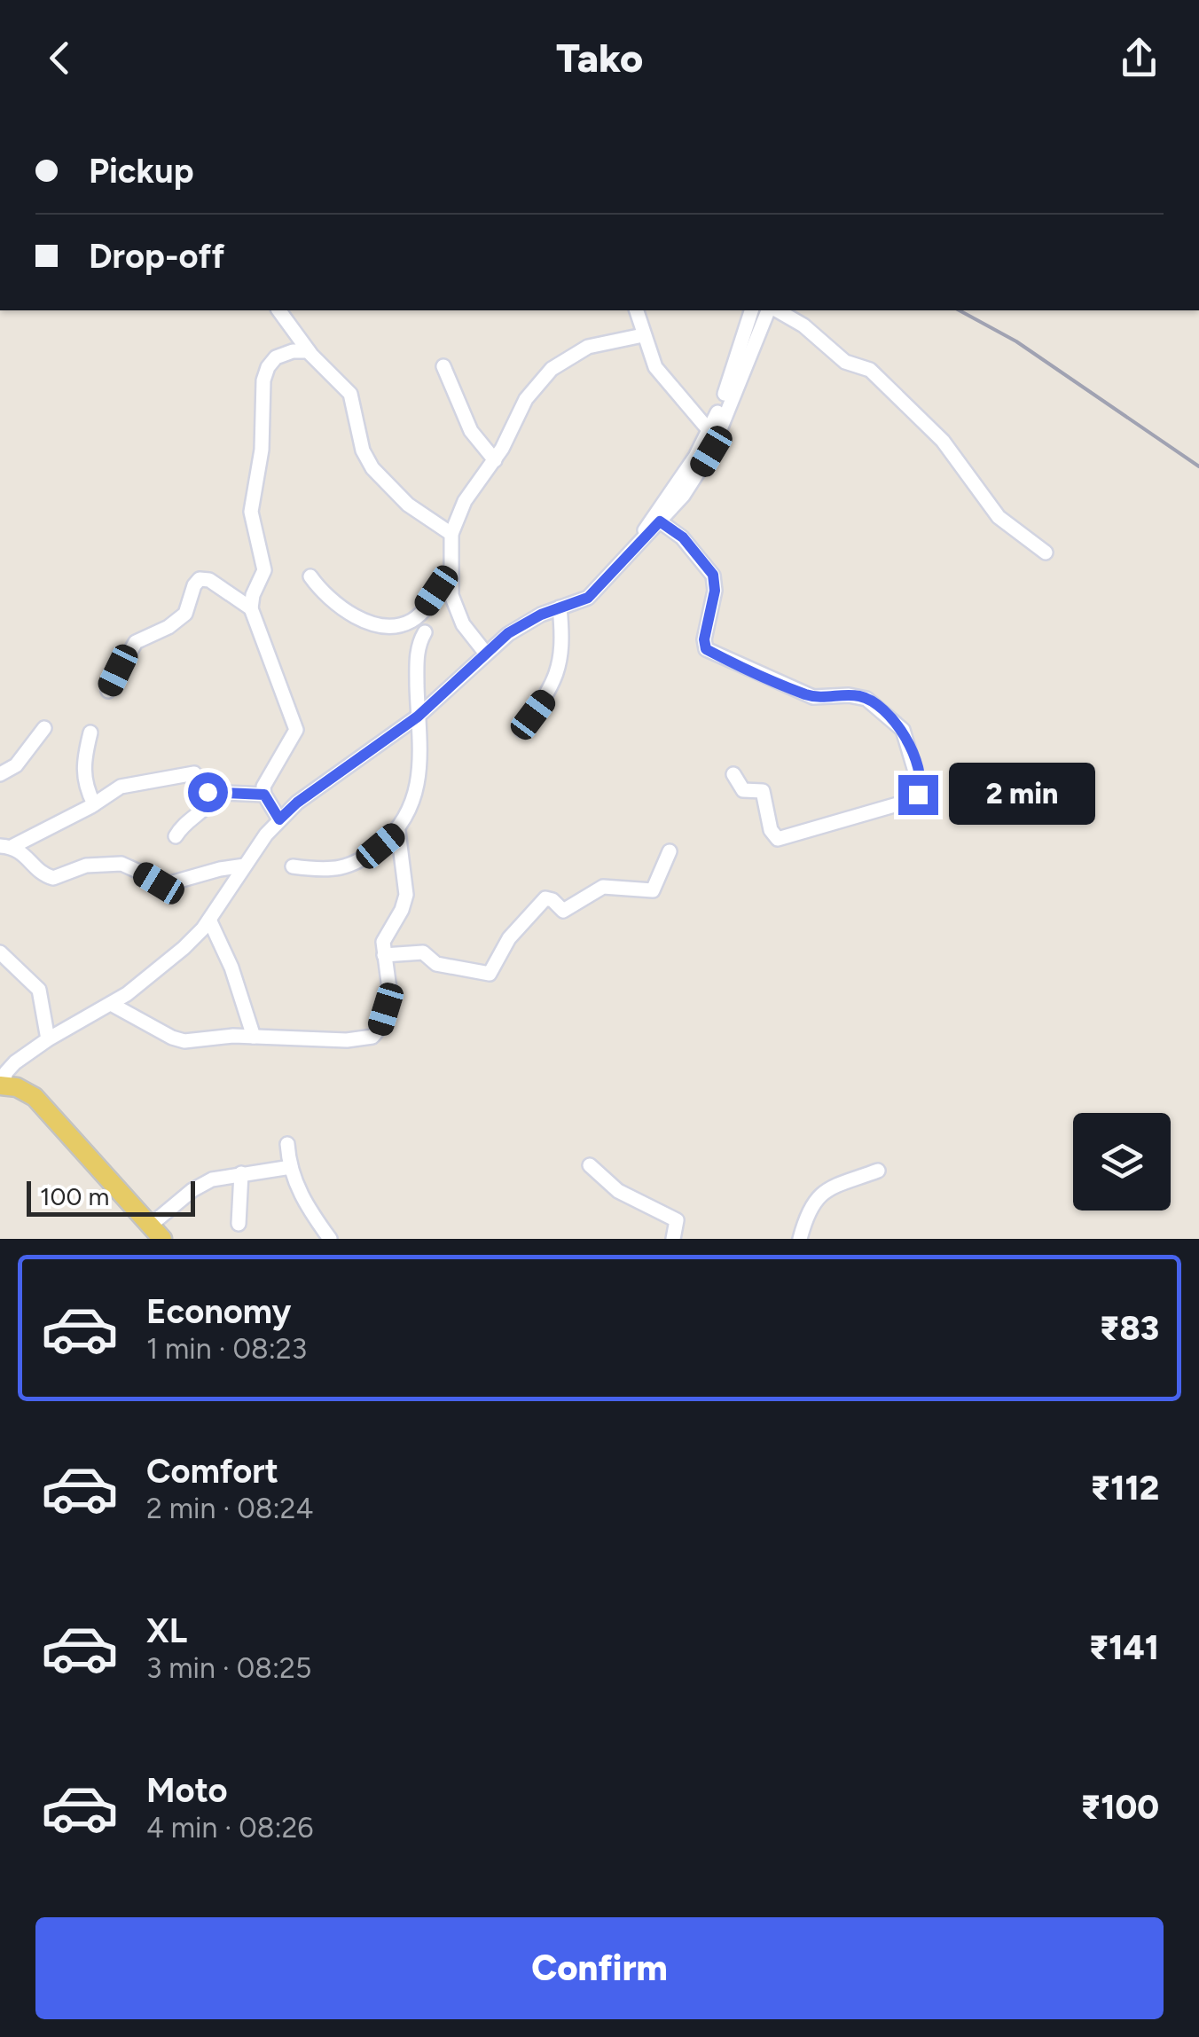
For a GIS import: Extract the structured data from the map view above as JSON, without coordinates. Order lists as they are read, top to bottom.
{
  "scale_bar": "100 m",
  "page": {
    "header": "Tako",
    "banner": ["Pickup", "Drop-off"],
    "bubble": "2 min",
    "scale": "100 m",
    "list": [
      {
        "name": "Economy",
        "note": "1 min · 08:23",
        "value": "₹83"
      },
      {
        "name": "Comfort",
        "note": "2 min · 08:24",
        "value": "₹112"
      },
      {
        "name": "XL",
        "note": "3 min · 08:25",
        "value": "₹141"
      },
      {
        "name": "Moto",
        "note": "4 min · 08:26",
        "value": "₹100"
      }
    ],
    "buttons": "Confirm"
  }
}
